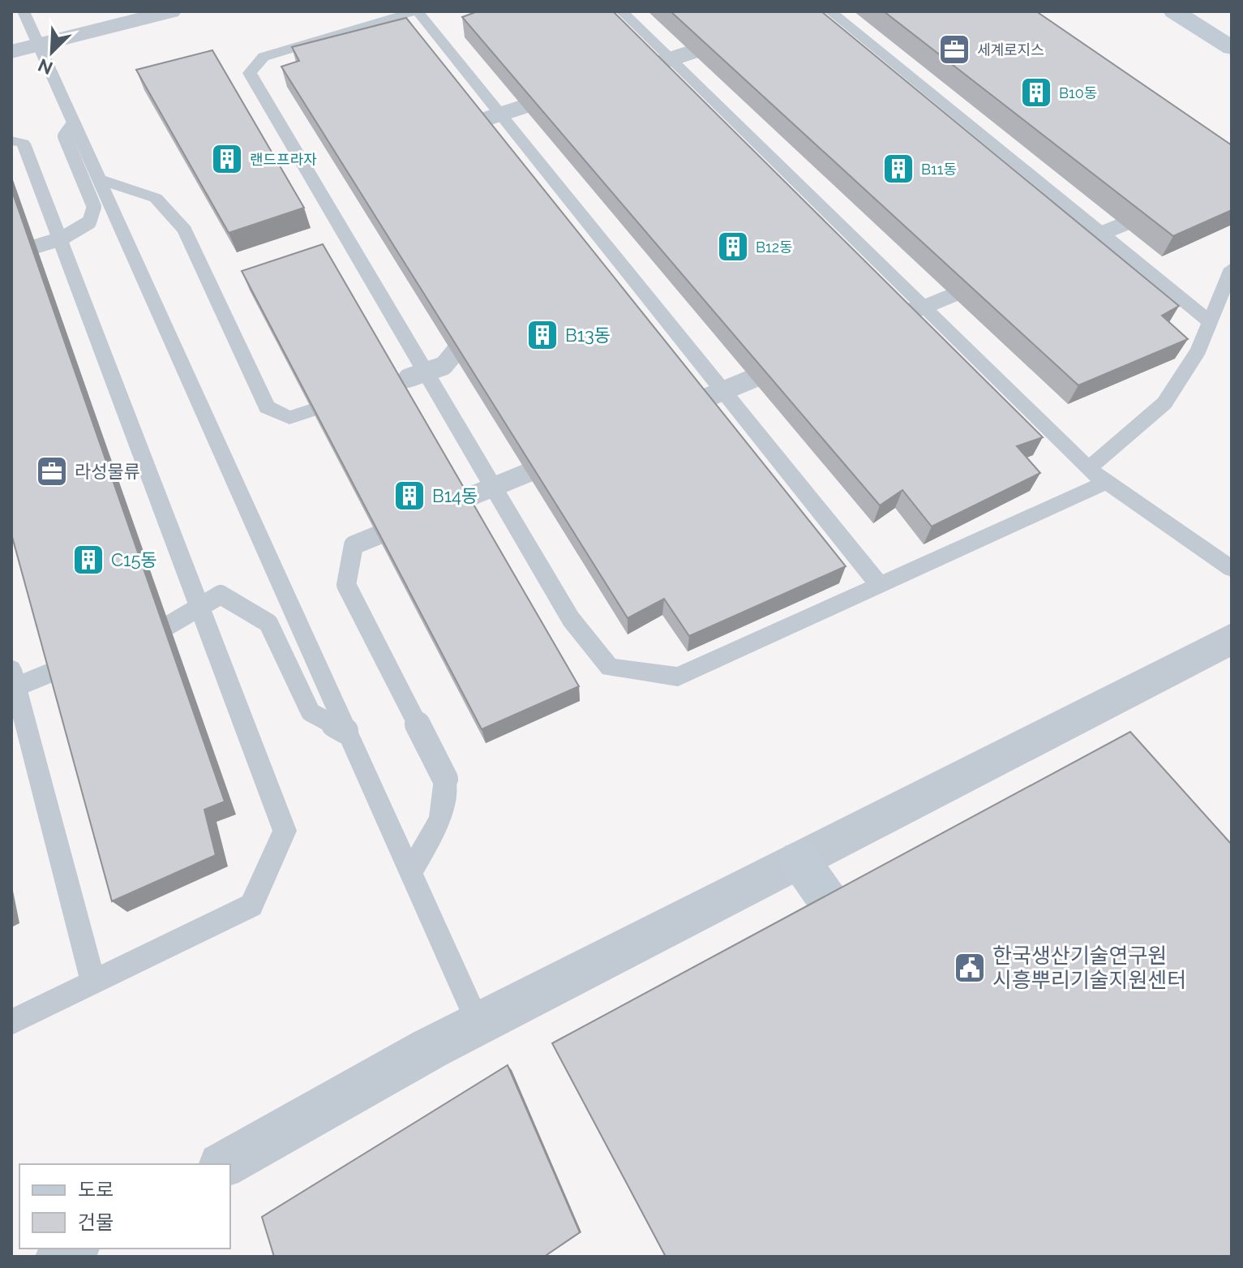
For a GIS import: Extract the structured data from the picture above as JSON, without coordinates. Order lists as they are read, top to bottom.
{
  "places": {
    "office": ["세계로지스", "라성물류"],
    "building": [
      "B10동",
      "랜드프라자",
      "B11동",
      "B12동",
      "B13동",
      "B14동",
      "C15동"
    ],
    "public building": ["한국생산기술연구원 시흥뿌리기술지원센터"]
  },
  "legend": ["도로", "건물"],
  "north": "bottom left"
}
